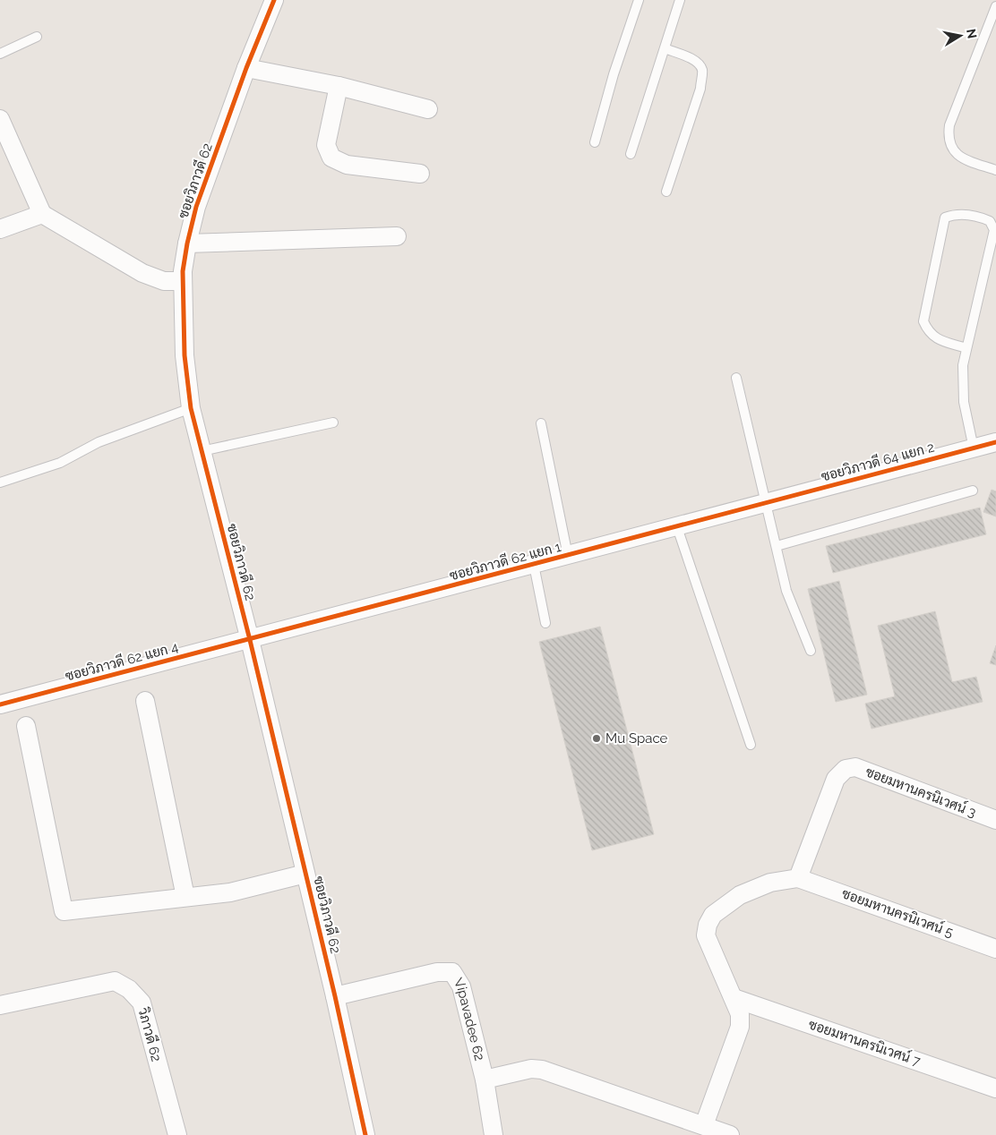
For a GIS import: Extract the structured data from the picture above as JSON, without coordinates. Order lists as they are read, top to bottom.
{
  "streets": {
    "street": [
      "ซอยวิภาวดี 62",
      "ซอยวิภาวดี 64 แยก 2",
      "ซอยวิภาวดี 62 แยก 1",
      "ซอยวิภาวดี 62 แยก 4",
      "ซอยมหานครนิเวศน์ 3",
      "ซอยมหานครนิเวศน์ 5",
      "Vipavadee 62",
      "วิภาวดี 62",
      "ซอยมหานครนิเวศน์ 7"
    ]
  },
  "crossings": [
    ["ซอยวิภาวดี 62", "ซอยวิภาวดี 62 แยก 1"],
    ["ซอยวิภาวดี 62", "ซอยวิภาวดี 62 แยก 4"],
    ["ซอยวิภาวดี 62", "Vipavadee 62"],
    ["ซอยวิภาวดี 64 แยก 2", "ซอยวิภาวดี 62 แยก 1"],
    ["ซอยวิภาวดี 62 แยก 1", "ซอยวิภาวดี 62 แยก 4"],
    ["ซอยมหานครนิเวศน์ 3", "ซอยมหานครนิเวศน์ 5"]
  ],
  "places": ["Mu Space"],
  "north": "right"
}
